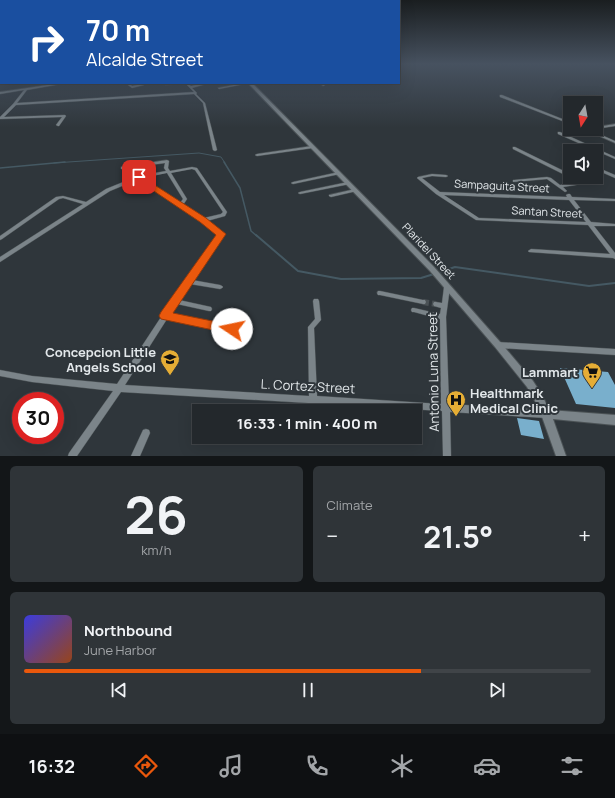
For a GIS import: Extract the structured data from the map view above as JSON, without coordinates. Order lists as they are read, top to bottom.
{
  "streets": {
    "street": [
      "Sampaguita Street",
      "Santan Street",
      "Plaridel Street",
      "Antonio Luna Street",
      "L. Cortez Street"
    ]
  },
  "crossings": [
    ["Sampaguita Street", "Santan Street"],
    ["Plaridel Street", "Antonio Luna Street"],
    ["Plaridel Street", "L. Cortez Street"],
    ["Antonio Luna Street", "L. Cortez Street"]
  ],
  "places": {
    "school or university": ["Concepcion Little Angels School"],
    "supermarket": ["Lammart"],
    "hospital": ["Healthmark Medical Clinic"]
  },
  "north": "bottom",
  "page": {
    "turn": ["70 m", "Alcalde Street"],
    "limit": "30",
    "trip": "16:33 · 1 min · 400 m",
    "tile": [
      ["26", "km/h"],
      "Climate"
    ],
    "heat": ["−", "21.5°", "+"],
    "song": ["Northbound", "June Harbor"],
    "tabs": "16:32"
  }
}
